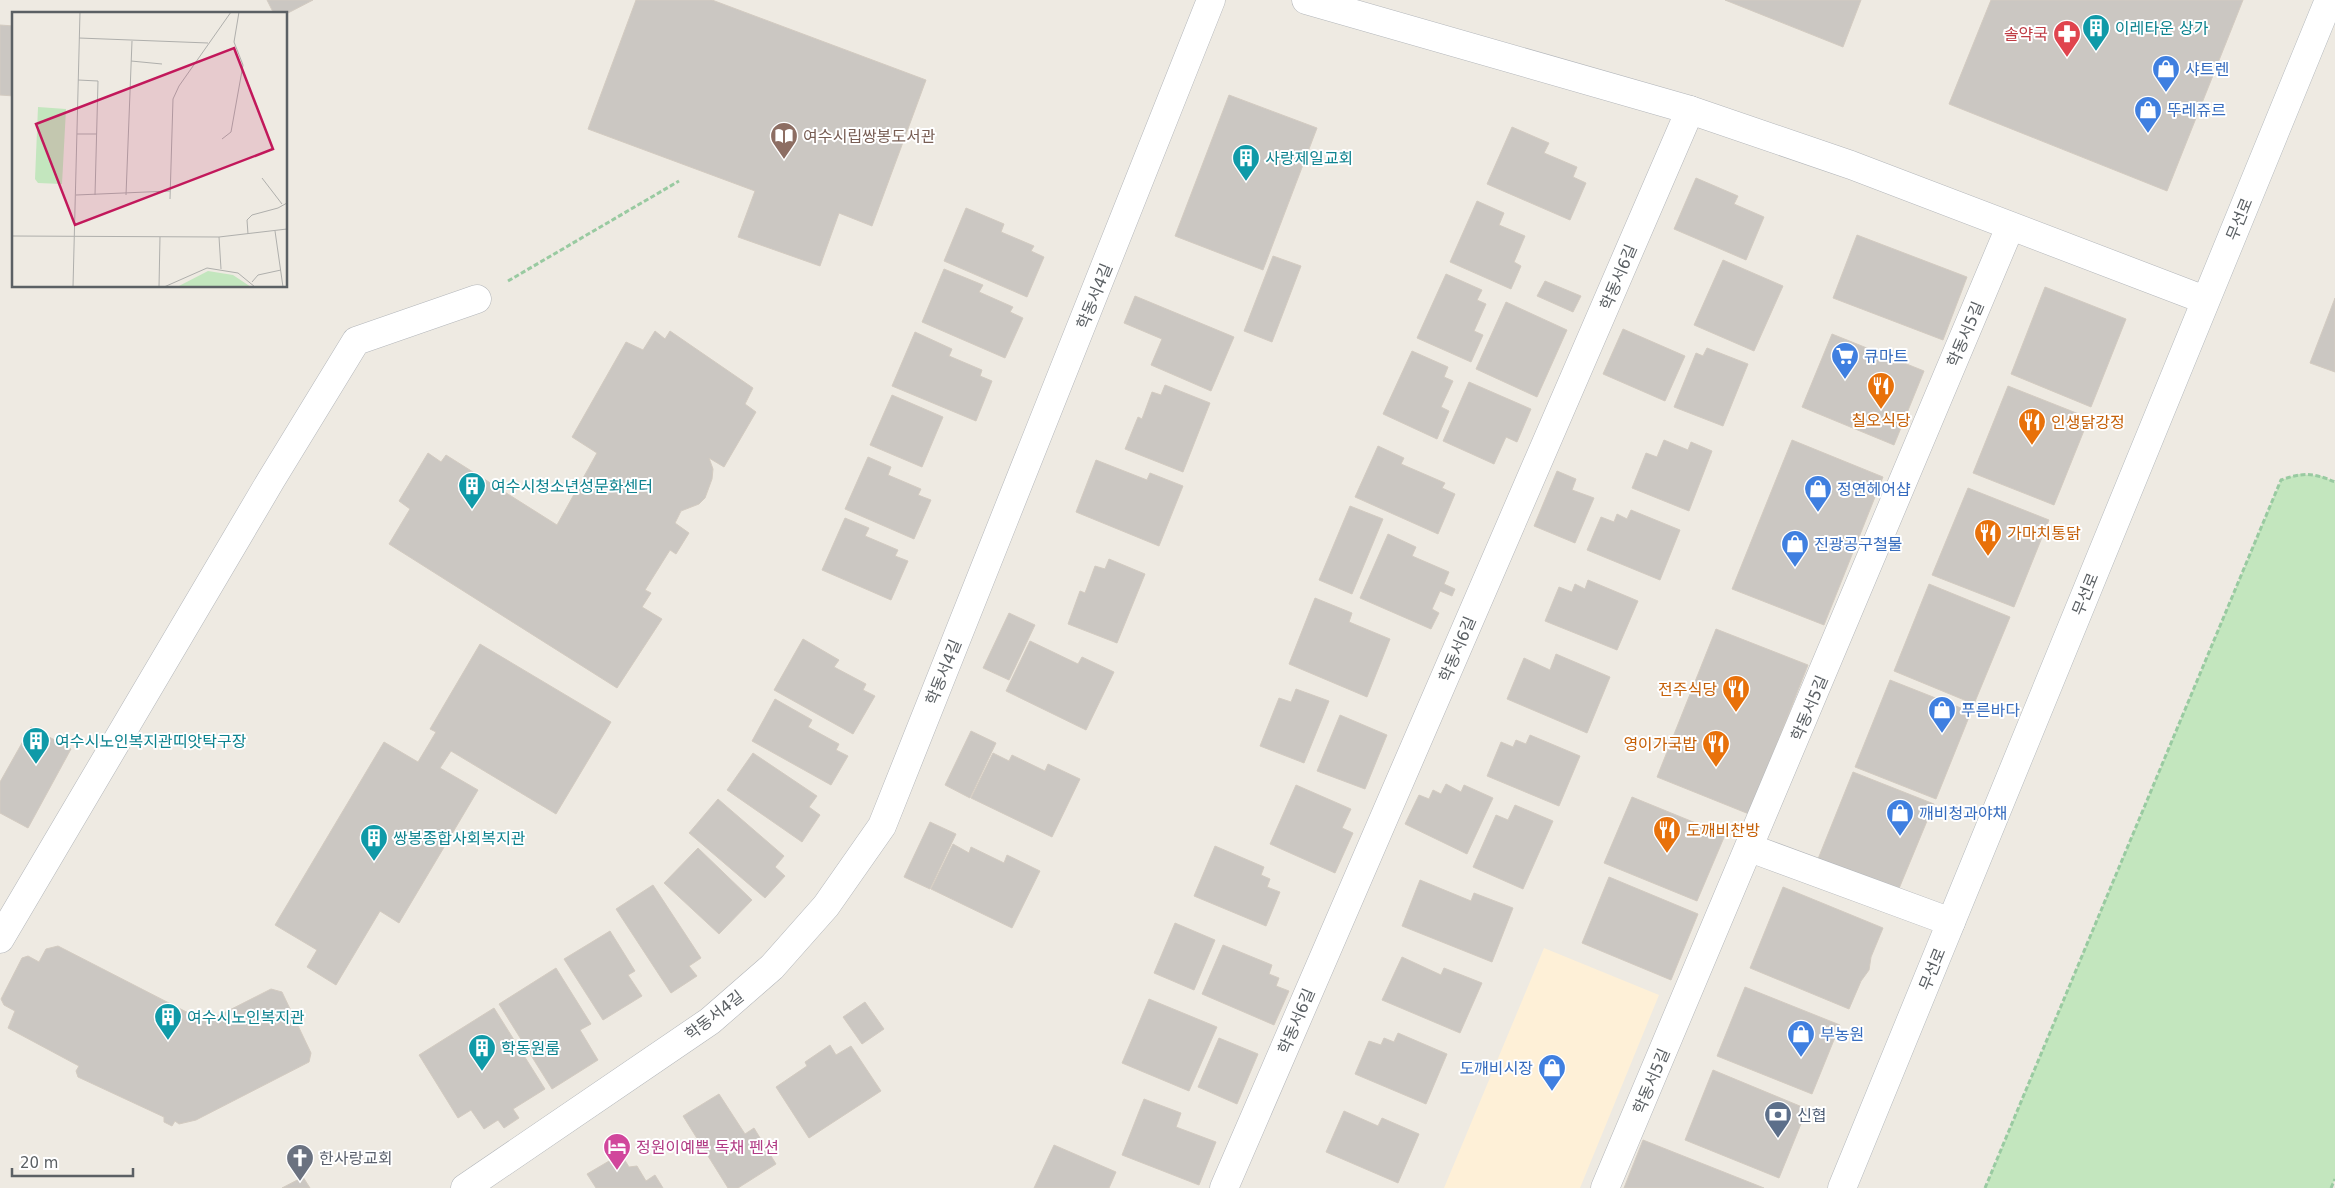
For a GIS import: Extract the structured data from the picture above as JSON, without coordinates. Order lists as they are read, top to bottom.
{
  "streets": {
    "street": [
      "무선로",
      "학동서6길",
      "학동서4길",
      "학동서5길"
    ]
  },
  "places": {
    "building": [
      "이레타운 상가",
      "사랑제일교회",
      "여수시청소년성문화센터",
      "여수시노인복지관띠앗탁구장",
      "쌍봉종합사회복지관",
      "여수시노인복지관",
      "학동원룸"
    ],
    "pharmacy": ["솔약국"],
    "shop": [
      "샤트렌",
      "뚜레쥬르",
      "정연헤어샵",
      "진광공구철물",
      "푸른바다",
      "깨비청과야채",
      "부농원",
      "도깨비시장"
    ],
    "library": ["여수시립쌍봉도서관"],
    "supermarket": ["큐마트"],
    "restaurant": [
      "칠오식당",
      "인생닭강정",
      "가마치통닭",
      "전주식당",
      "영이가국밥",
      "도깨비찬방"
    ],
    "bank": ["신협"],
    "hotel": ["정원이예쁜 독채 펜션"],
    "church": ["한사랑교회"]
  },
  "scale_bar": "20 m"
}
